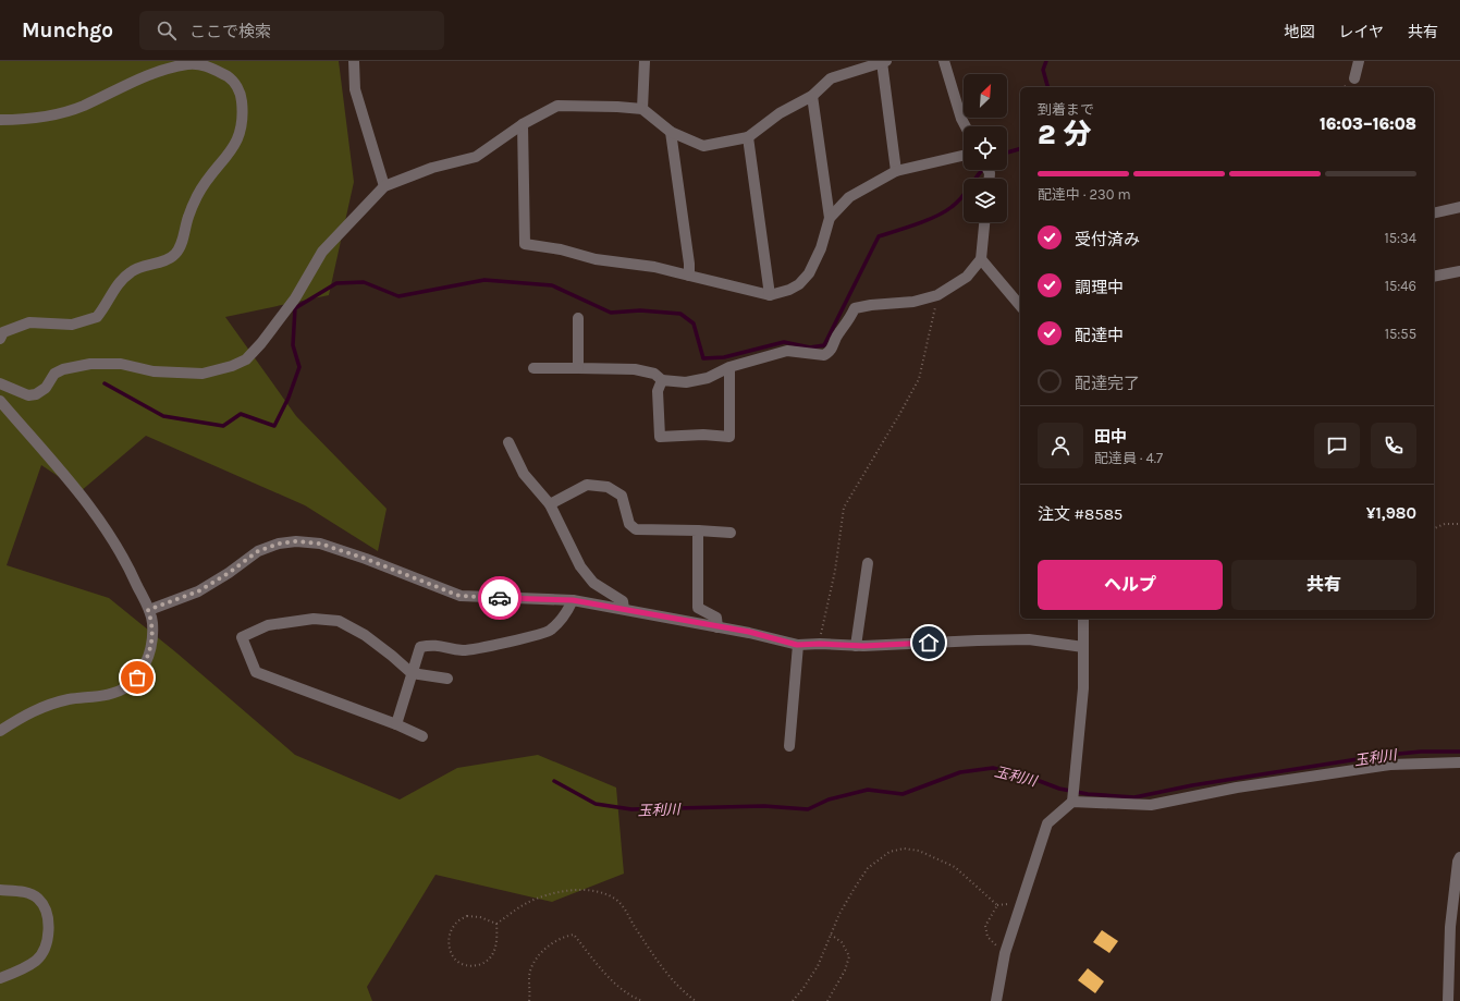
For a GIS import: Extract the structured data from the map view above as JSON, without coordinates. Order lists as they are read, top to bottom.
{
  "water": ["玉利川"],
  "north": "top right",
  "page": {
    "header": "Munchgo",
    "search": "ここで検索",
    "nav": ["地図", "レイヤ", "共有"],
    "heading": ["2 分", "到着まで", "16:03–16:08"],
    "panel": [
      "田中",
      "配達員 · 4.7",
      "注文 #8585",
      "¥1,980"
    ],
    "bar": "配達中 · 230 m",
    "list": [
      ["受付済み", "15:34"],
      ["調理中", "15:46"],
      ["配達中", "15:55"],
      "配達完了"
    ],
    "buttons": ["ヘルプ", "共有"]
  }
}
